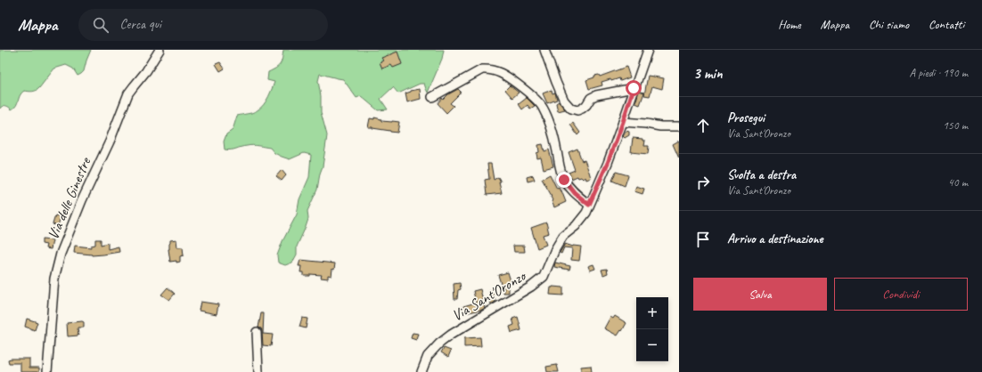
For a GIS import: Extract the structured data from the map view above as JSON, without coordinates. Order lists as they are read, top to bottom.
{
  "streets": {
    "street": ["Via delle Ginestre", "Via Sant'Oronzo"]
  },
  "page": {
    "header": "Mappa",
    "search": "Cerca qui",
    "nav": [
      "Home",
      "Mappa",
      "Chi siamo",
      "Contatti"
    ],
    "heading": ["3 min", "A piedi · 190 m"],
    "list": [
      ["Prosegui", "Via Sant'Oronzo", "150 m"],
      ["Svolta a destra", "Via Sant'Oronzo", "40 m"],
      "Arrivo a destinazione"
    ],
    "buttons": ["Salva", "Condividi"],
    "map_buttons": ["+", "−"]
  }
}
